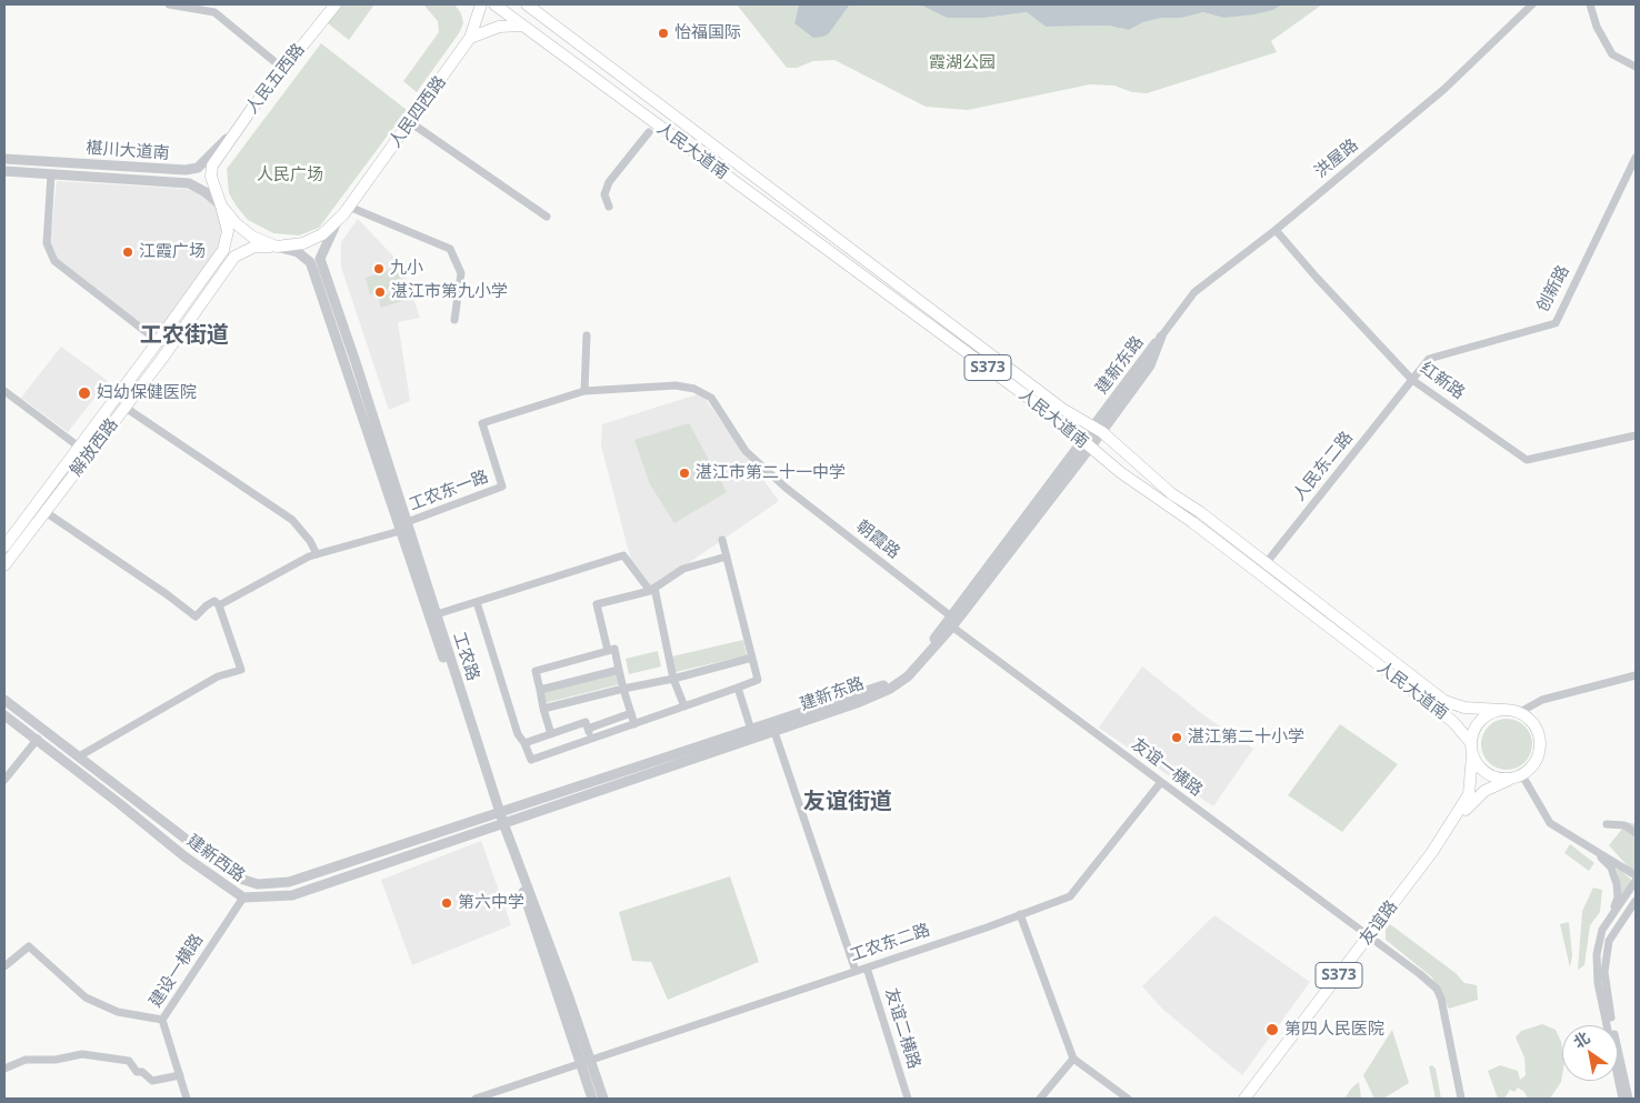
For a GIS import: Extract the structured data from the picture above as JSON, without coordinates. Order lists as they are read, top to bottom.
{
  "streets": {
    "main road": [
      "人民五西路",
      "人民四西路",
      "人民大道南",
      "S373",
      "解放西路",
      "友谊路"
    ],
    "street": [
      "椹川大道南",
      "洪屋路",
      "创新路",
      "建新东路",
      "红新路",
      "人民东二路",
      "工农东一路",
      "朝霞路",
      "工农路",
      "友谊一横路",
      "建新西路",
      "工农东二路",
      "建设一横路",
      "友谊二横路"
    ]
  },
  "crossings": [
    ["人民五西路", "椹川大道南"],
    ["人民五西路", "解放西路"],
    ["人民四西路", "解放西路"],
    ["人民四西路", "工农路"],
    ["椹川大道南", "解放西路"],
    ["人民大道南", "建新东路"],
    ["人民大道南", "S373"],
    ["人民大道南", "人民东二路"],
    ["人民大道南", "友谊路"],
    ["洪屋路", "建新东路"],
    ["洪屋路", "红新路"],
    ["创新路", "红新路"],
    ["创新路", "人民东二路"],
    ["建新东路", "朝霞路"],
    ["建新东路", "工农路"],
    ["建新东路", "友谊一横路"],
    ["建新东路", "建新西路"],
    ["S373", "友谊路"],
    ["红新路", "人民东二路"],
    ["解放西路", "工农路"],
    ["工农东一路", "朝霞路"],
    ["工农东一路", "工农路"],
    ["朝霞路", "友谊一横路"],
    ["工农路", "建新西路"],
    ["工农路", "工农东二路"],
    ["友谊一横路", "友谊路"],
    ["友谊一横路", "工农东二路"],
    ["建新西路", "建设一横路"],
    ["工农东二路", "友谊二横路"]
  ],
  "districts": ["工农街道", "友谊街道"],
  "parks": ["霞湖公园", "人民广场"],
  "places": [
    "怡福国际",
    "江霞广场",
    "九小",
    "湛江市第九小学",
    "妇幼保健医院",
    "湛江市第二十一中学",
    "湛江第二十小学",
    "第六中学",
    "第四人民医院"
  ],
  "north": "top left"
}
